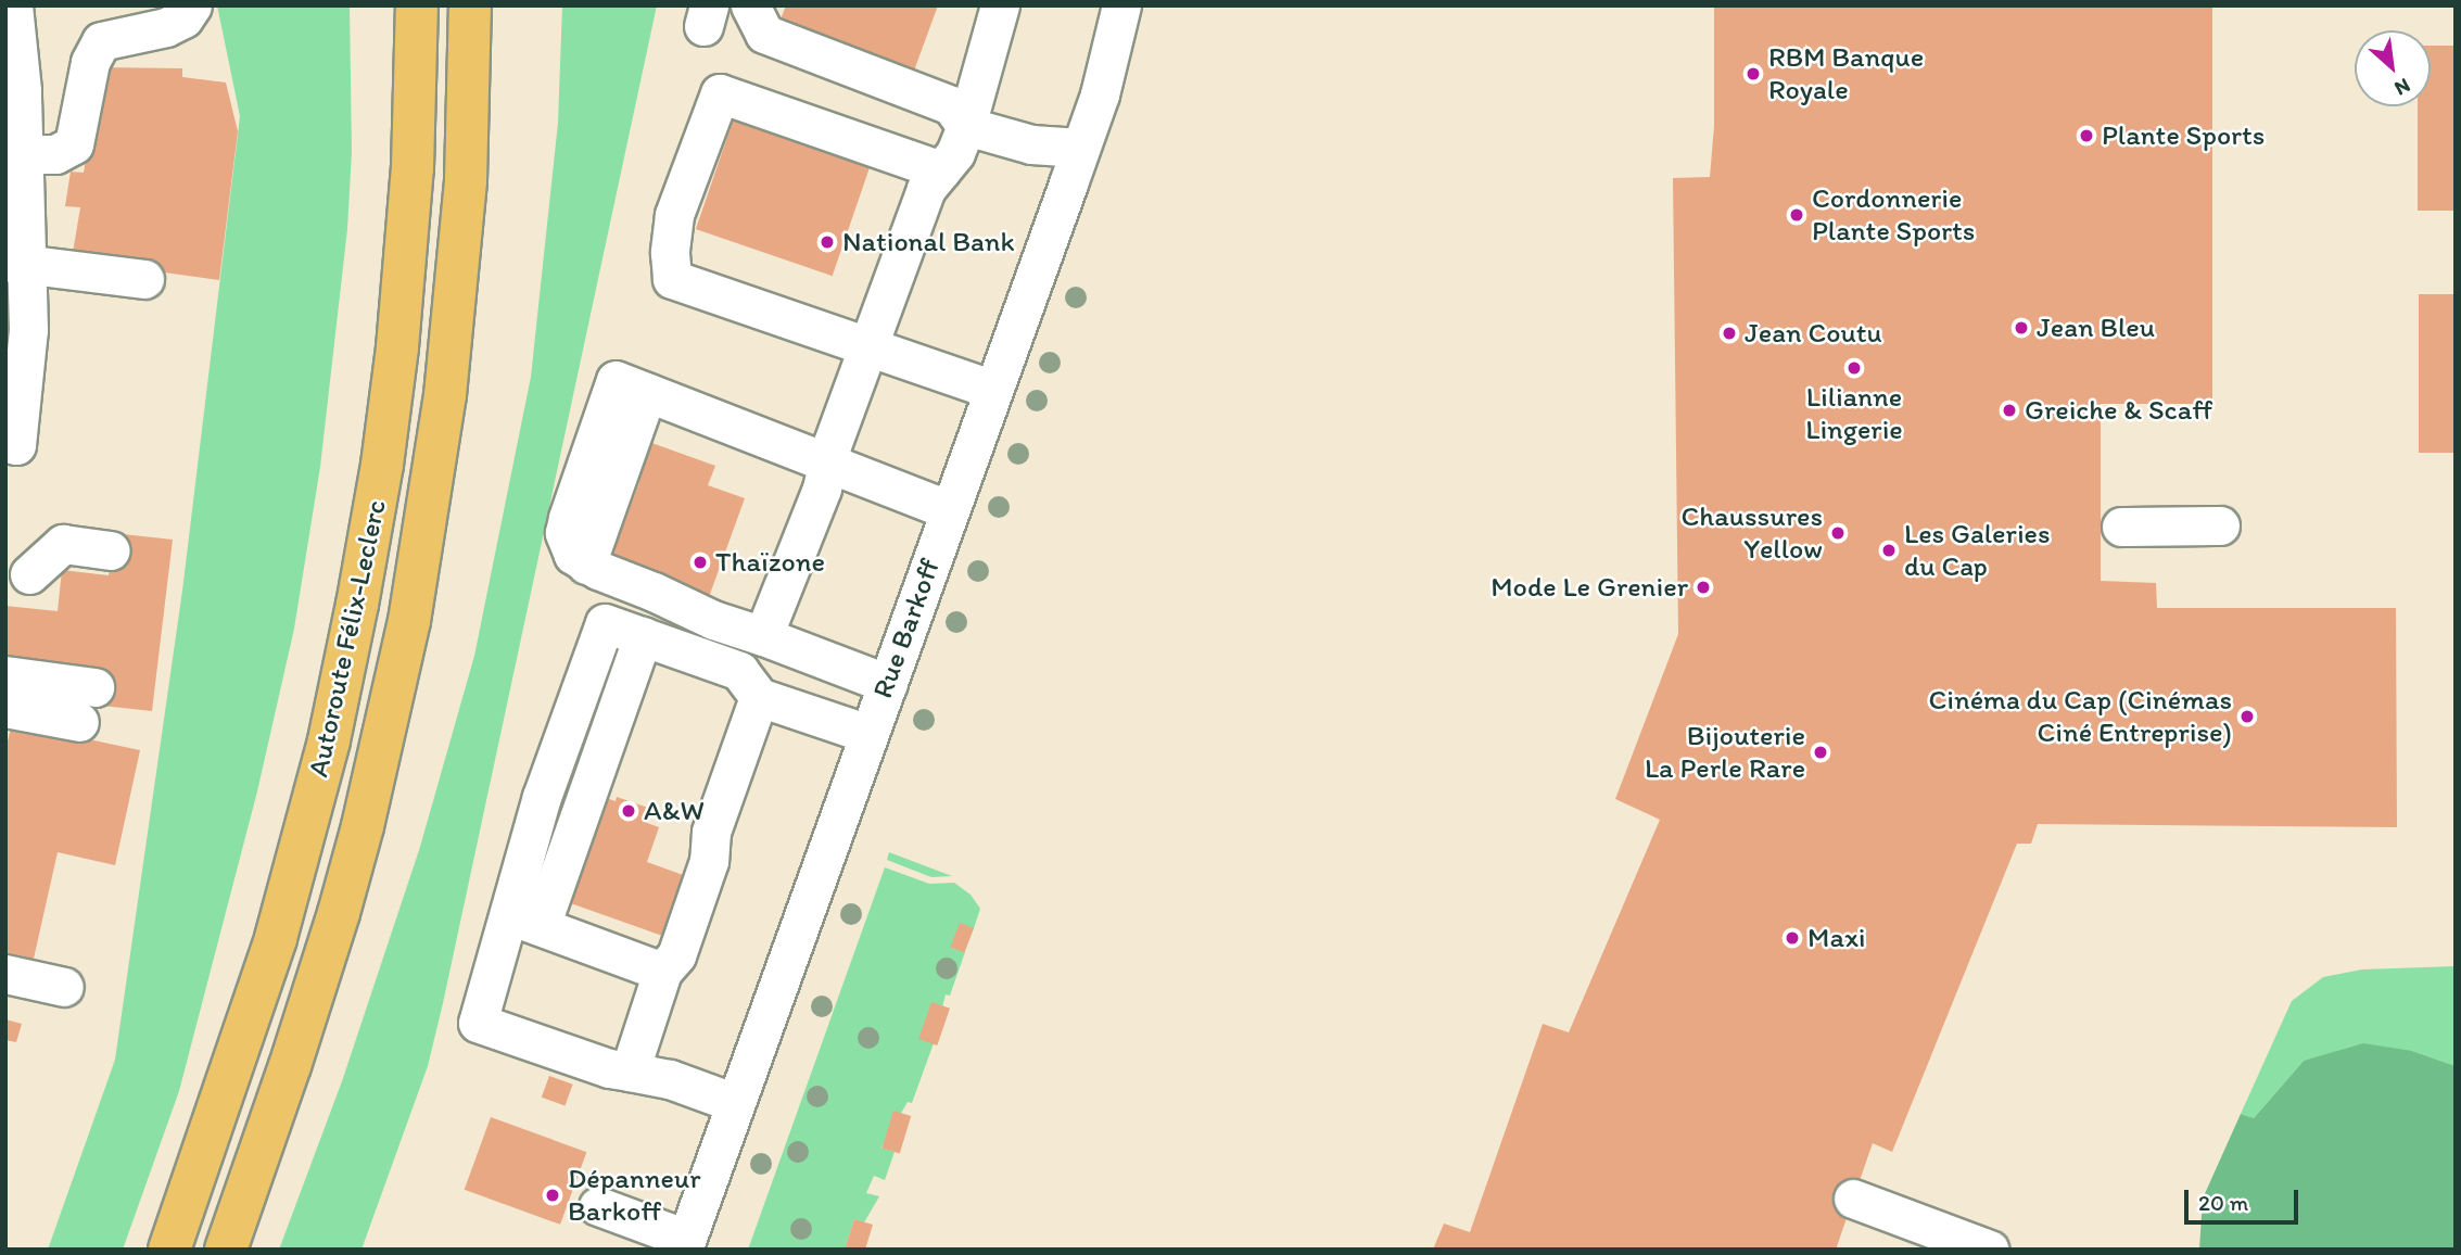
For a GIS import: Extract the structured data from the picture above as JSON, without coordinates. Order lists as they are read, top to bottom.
{
  "streets": {
    "highway": ["Autoroute Félix-Leclerc"],
    "street": ["Rue Barkoff"]
  },
  "places": [
    "RBM Banque Royale",
    "Plante Sports",
    "Cordonnerie Plante Sports",
    "National Bank",
    "Jean Bleu",
    "Jean Coutu",
    "Lilianne Lingerie",
    "Greiche & Scaff",
    "Chaussures Yellow",
    "Les Galeries du Cap",
    "Thaïzone",
    "Mode Le Grenier",
    "Cinéma du Cap (Cinémas Ciné Entreprise)",
    "Bijouterie La Perle Rare",
    "A&W",
    "Maxi",
    "Dépanneur Barkoff"
  ],
  "scale_bar": "20 m",
  "north": "bottom right"
}
